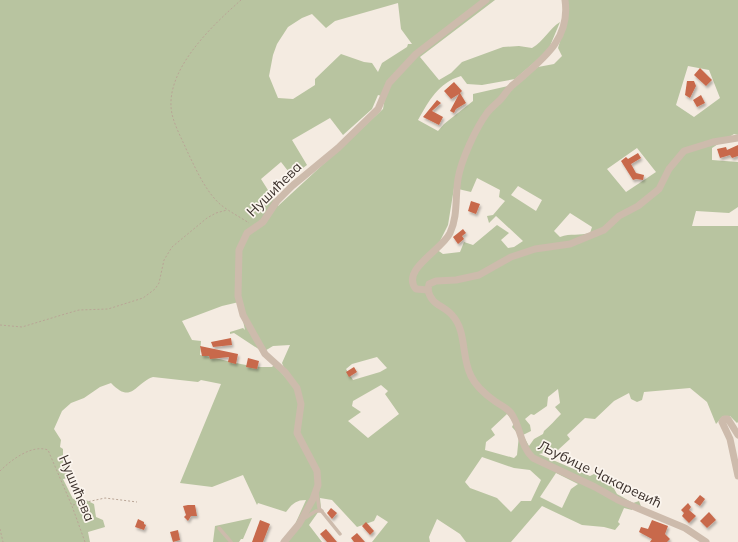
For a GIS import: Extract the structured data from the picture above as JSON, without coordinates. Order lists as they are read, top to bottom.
{
  "streets": {
    "street": ["Нушићева", "Љубице Чакаревић"]
  }
}
